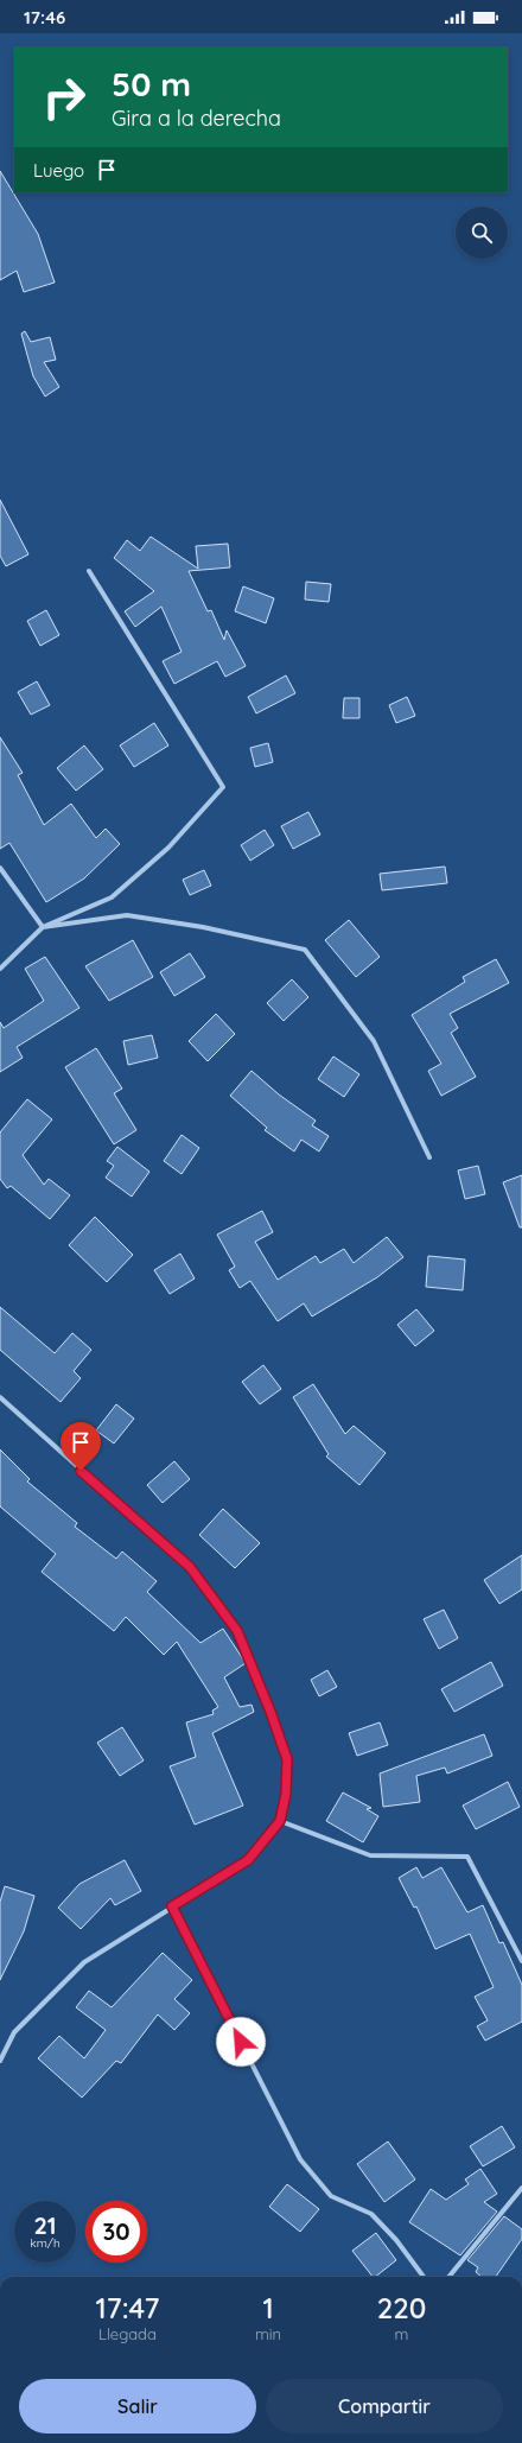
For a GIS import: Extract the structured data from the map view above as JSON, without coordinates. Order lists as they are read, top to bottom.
{
  "page": {
    "status": "17:46",
    "turn": ["50 m", "Gira a la derecha"],
    "then": "Luego",
    "speed": "21 km/h",
    "limit": "30",
    "eta": [
      "17:47",
      "Llegada",
      "1",
      "min",
      "220",
      "m"
    ],
    "buttons": ["Salir", "Compartir"]
  }
}
